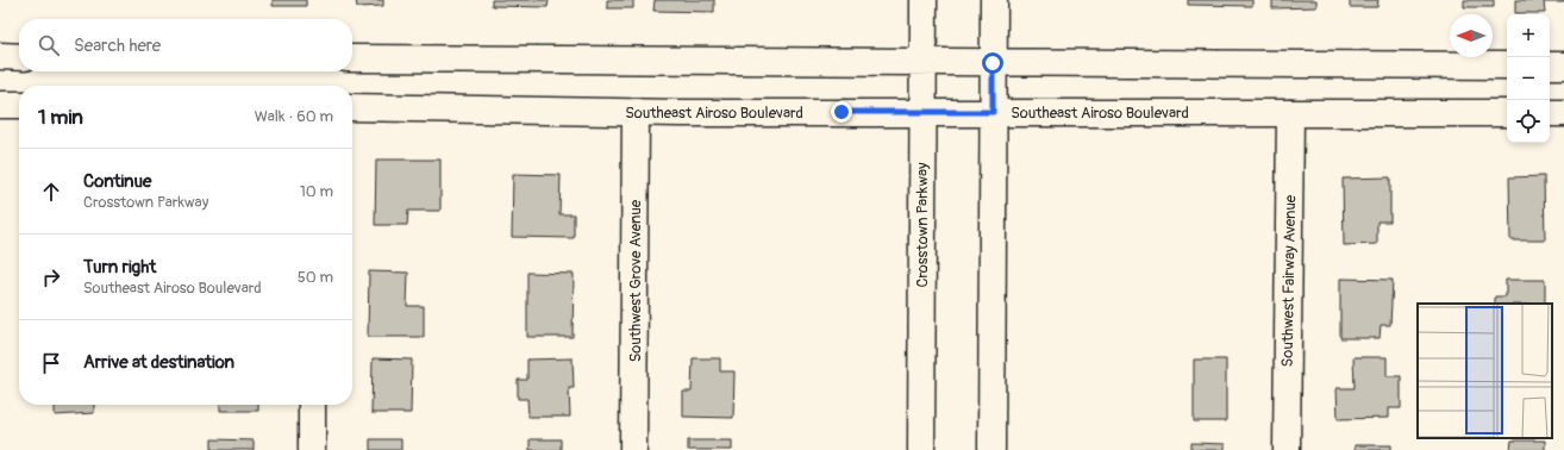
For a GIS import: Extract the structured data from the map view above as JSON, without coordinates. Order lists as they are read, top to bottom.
{
  "streets": {
    "main road": [
      "Southeast Airoso Boulevard",
      "Crosstown Parkway",
      "Southwest Grove Avenue",
      "Southwest Fairway Avenue"
    ]
  },
  "crossings": [
    ["Southeast Airoso Boulevard", "Crosstown Parkway"],
    ["Southeast Airoso Boulevard", "Southwest Grove Avenue"],
    ["Southeast Airoso Boulevard", "Southwest Fairway Avenue"]
  ],
  "north": "left",
  "page": {
    "map_buttons": ["+", "−"],
    "search": "Search here",
    "heading": ["1 min", "Walk · 60 m"],
    "list": [
      ["Continue", "Crosstown Parkway", "10 m"],
      ["Turn right", "Southeast Airoso Boulevard", "50 m"],
      "Arrive at destination"
    ]
  }
}
